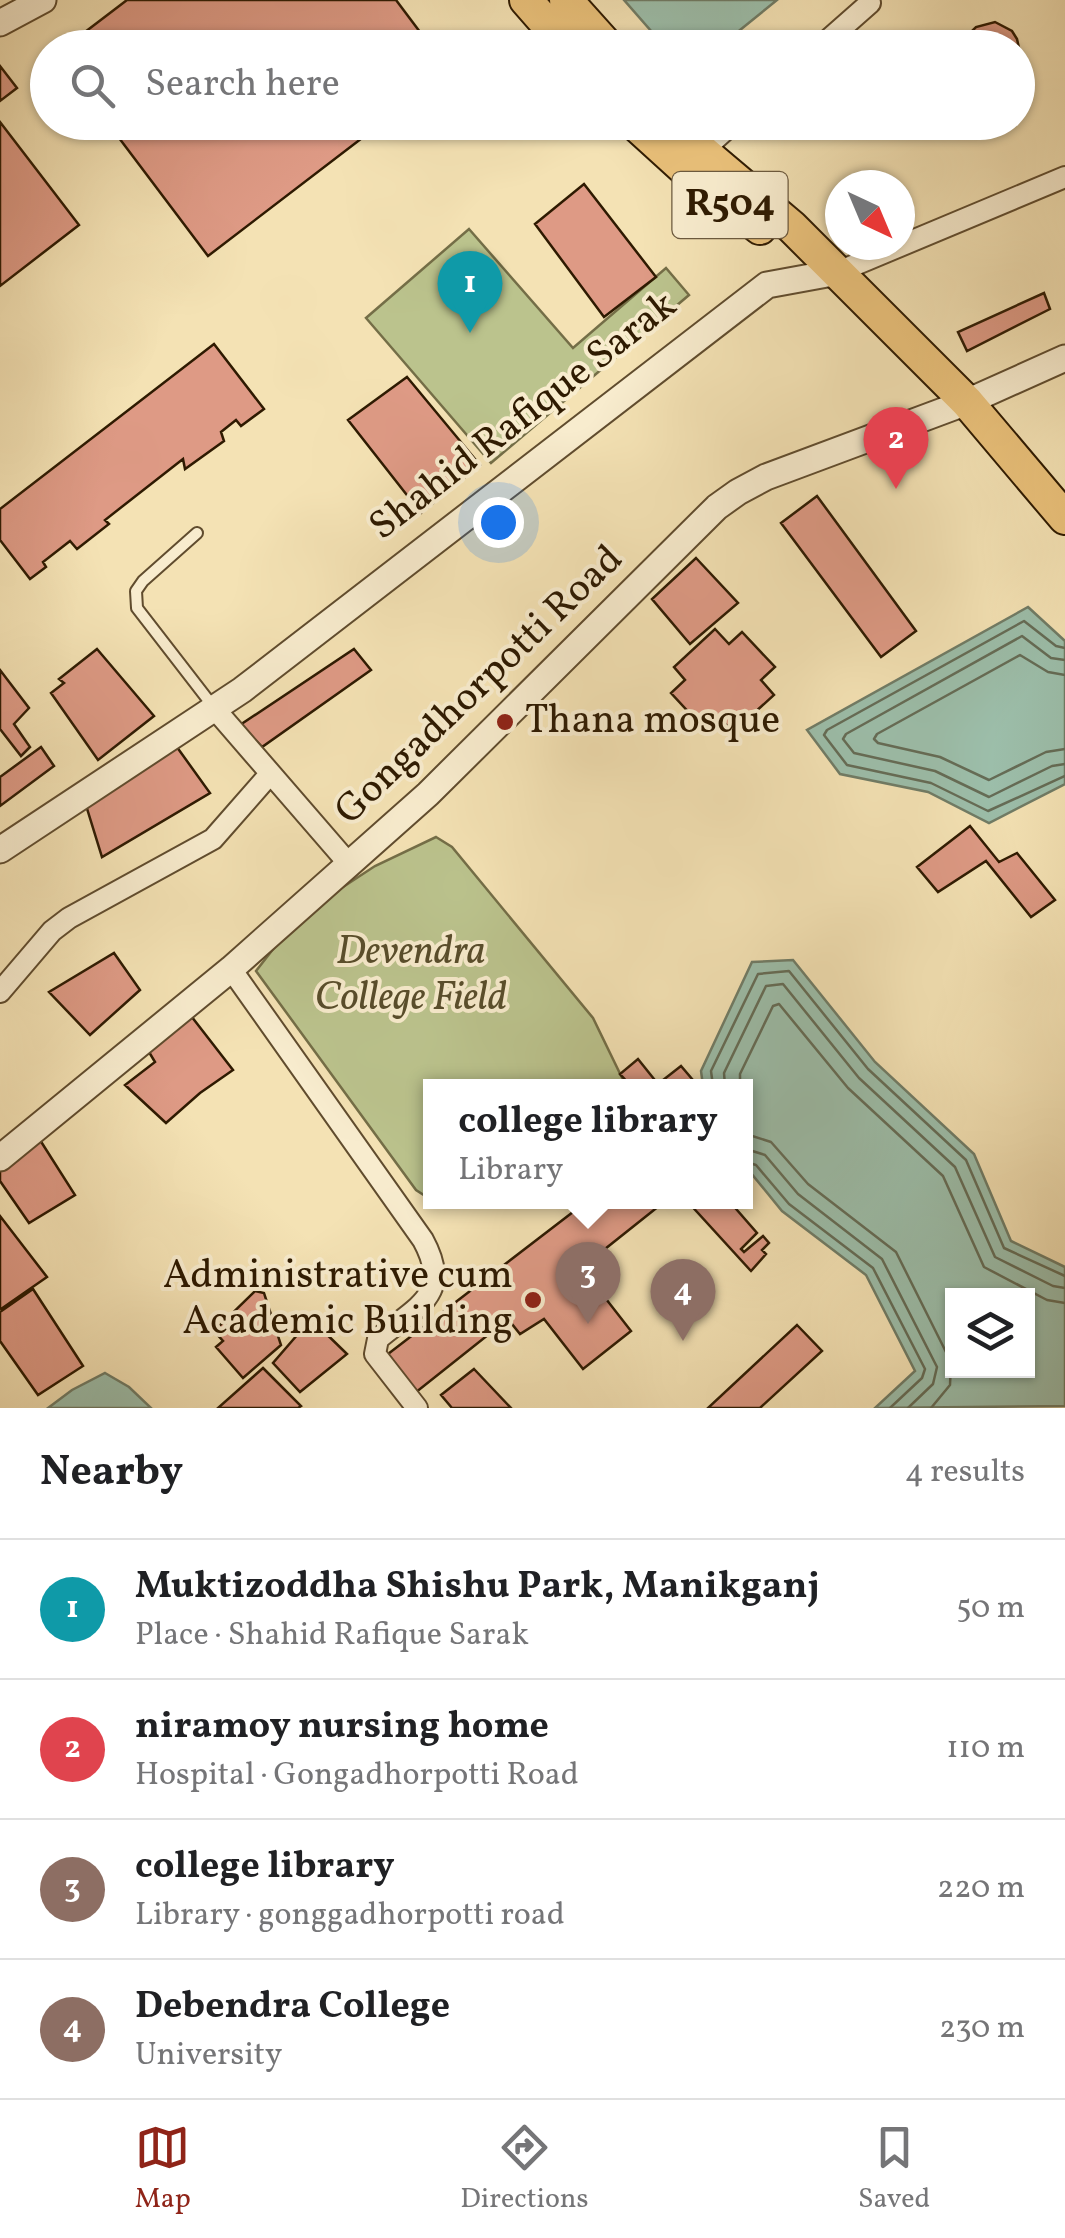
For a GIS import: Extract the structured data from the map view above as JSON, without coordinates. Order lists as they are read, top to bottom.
{
  "streets": {
    "main road": ["R504"],
    "street": ["Shahid Rafique Sarak", "Gongadhorpotti Road"]
  },
  "crossings": [
    ["R504", "Shahid Rafique Sarak"],
    ["R504", "Gongadhorpotti Road"]
  ],
  "parks": ["Devendra College Field"],
  "places": ["Thana mosque", "Administrative cum Academic Building"],
  "north": "bottom right",
  "page": {
    "search": "Search here",
    "pins": [
      "1",
      "2",
      "3",
      "4"
    ],
    "popup": ["college library", "Library"],
    "heading": ["Nearby", "4 results"],
    "list": [
      {
        "mark": "1",
        "name": "Muktizoddha Shishu Park, Manikganj",
        "note": "Place · Shahid Rafique Sarak",
        "value": "50 m"
      },
      {
        "mark": "2",
        "name": "niramoy nursing home",
        "note": "Hospital · Gongadhorpotti Road",
        "value": "110 m"
      },
      {
        "mark": "3",
        "name": "college library",
        "note": "Library · gonggadhorpotti road",
        "value": "220 m"
      },
      {
        "mark": "4",
        "name": "Debendra College",
        "note": "University",
        "value": "230 m"
      }
    ],
    "nav": ["Map", "Directions", "Saved"]
  }
}
